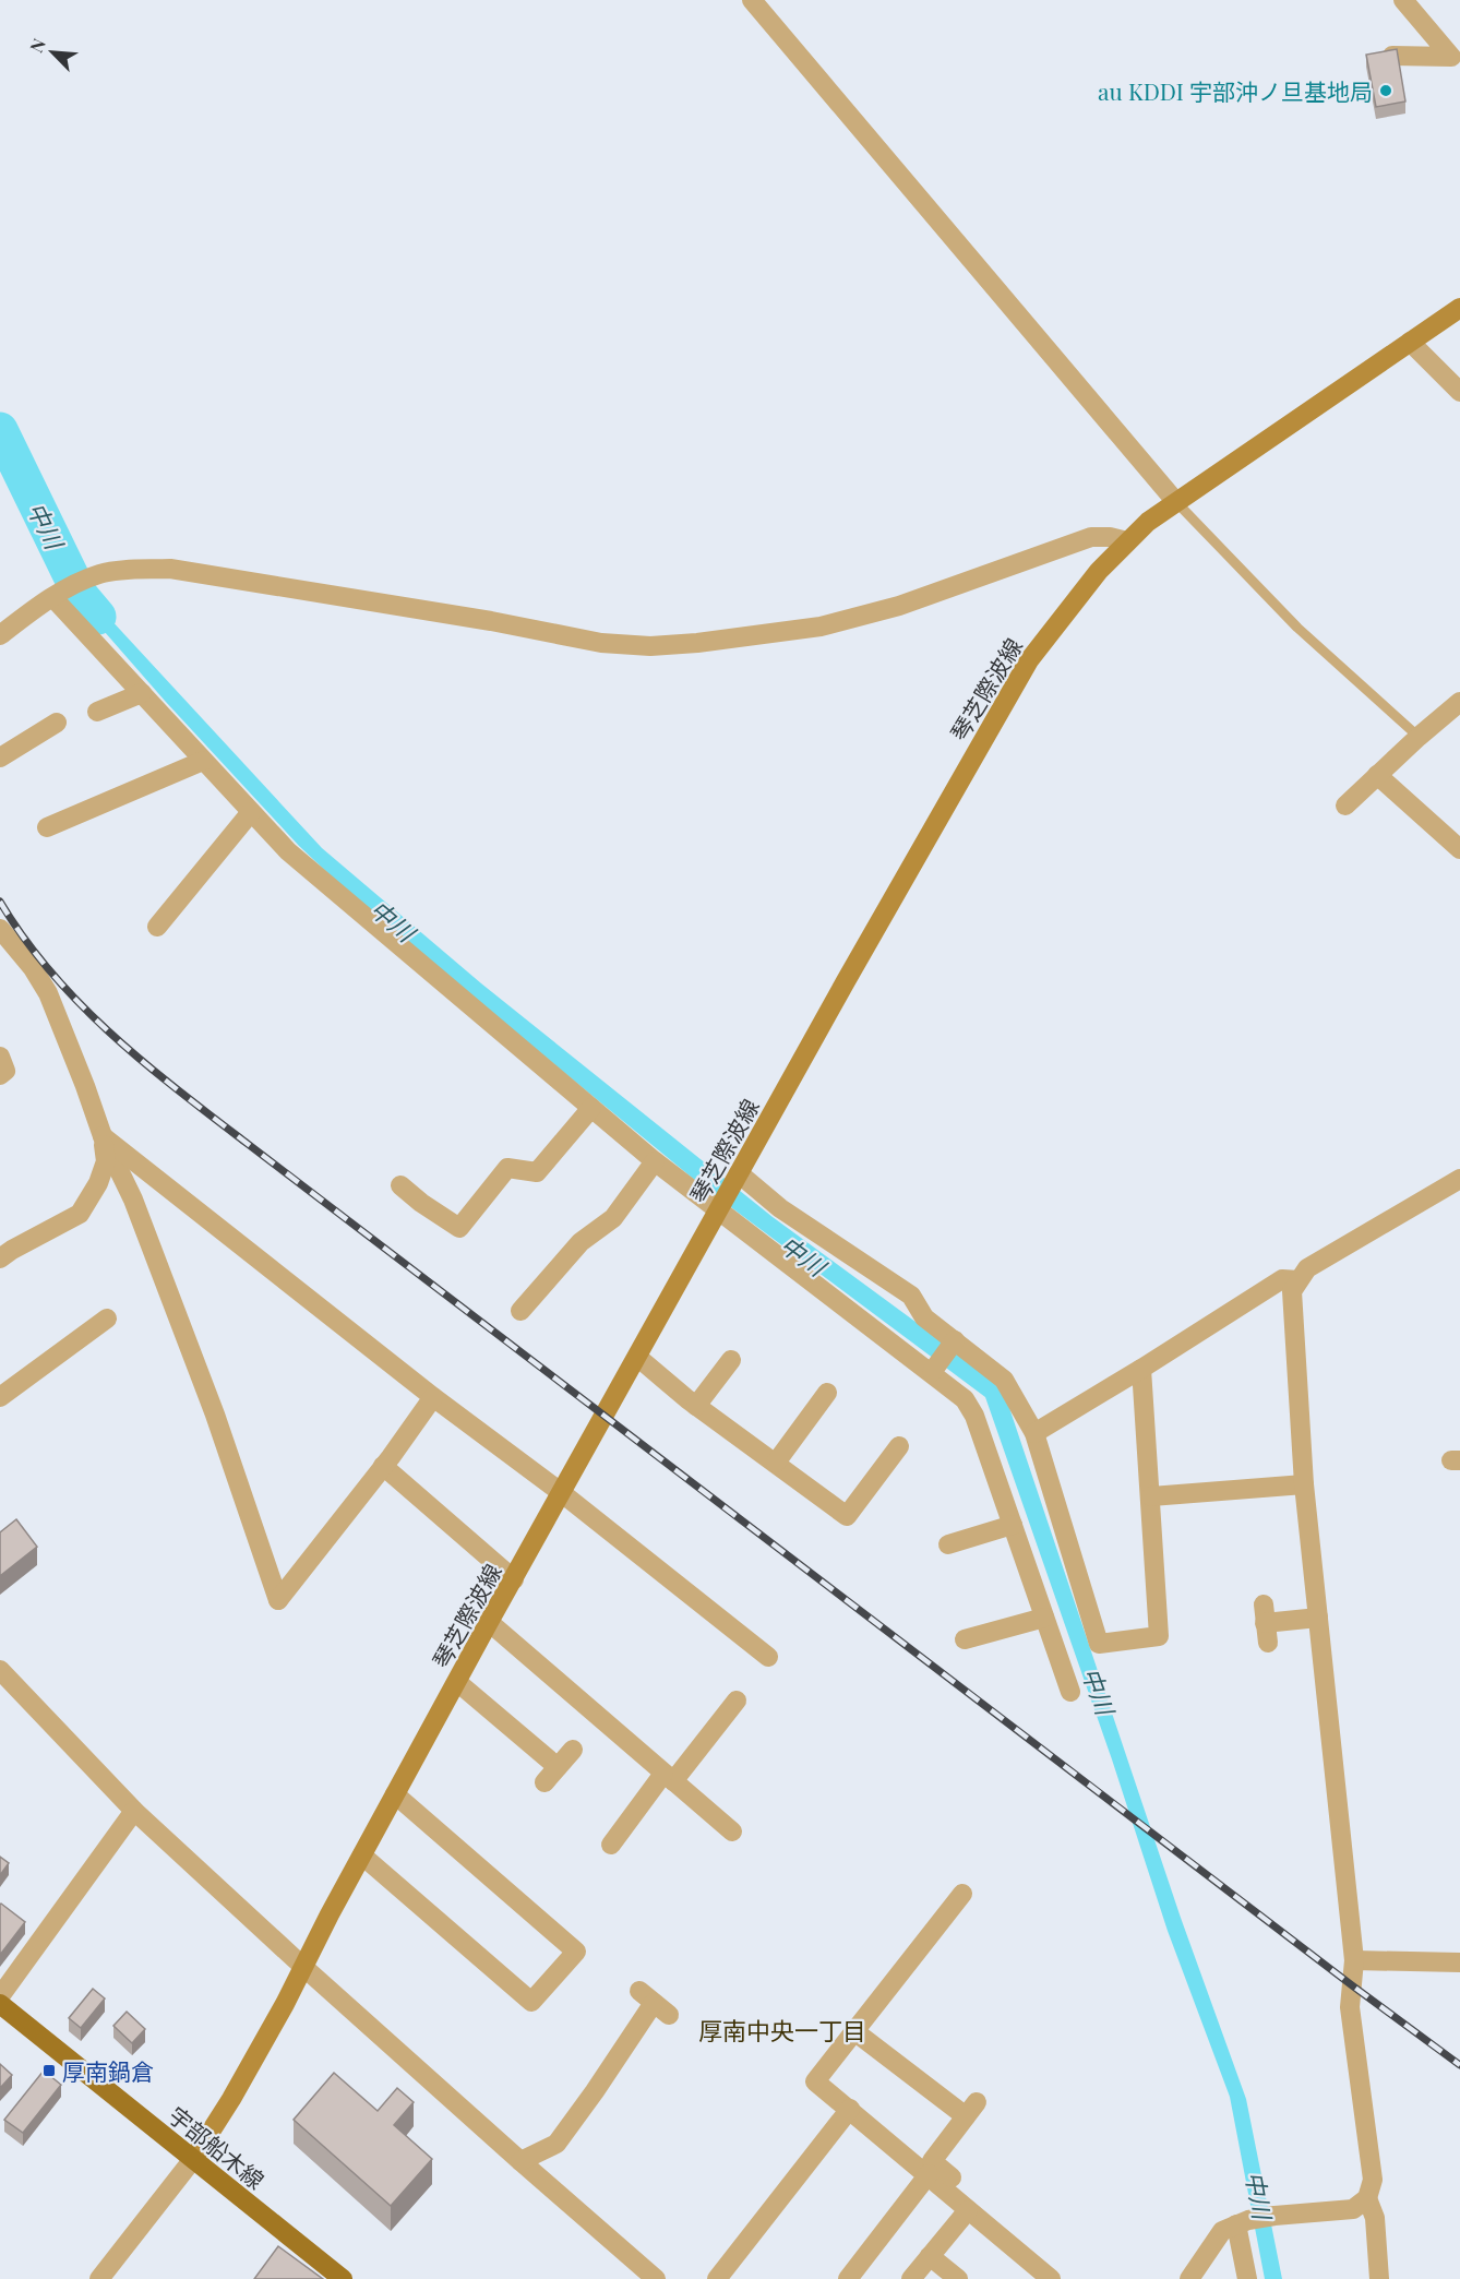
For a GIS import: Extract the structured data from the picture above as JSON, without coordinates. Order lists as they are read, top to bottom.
{
  "streets": {
    "main road": ["琴芝際波線", "宇部船木線"]
  },
  "crossings": [
    ["琴芝際波線", "宇部船木線"]
  ],
  "districts": ["厚南中央一丁目"],
  "water": ["中川"],
  "places": {
    "other": ["au KDDI 宇部沖ノ旦基地局"],
    "transit": ["厚南鍋倉"]
  },
  "north": "top left"
}
